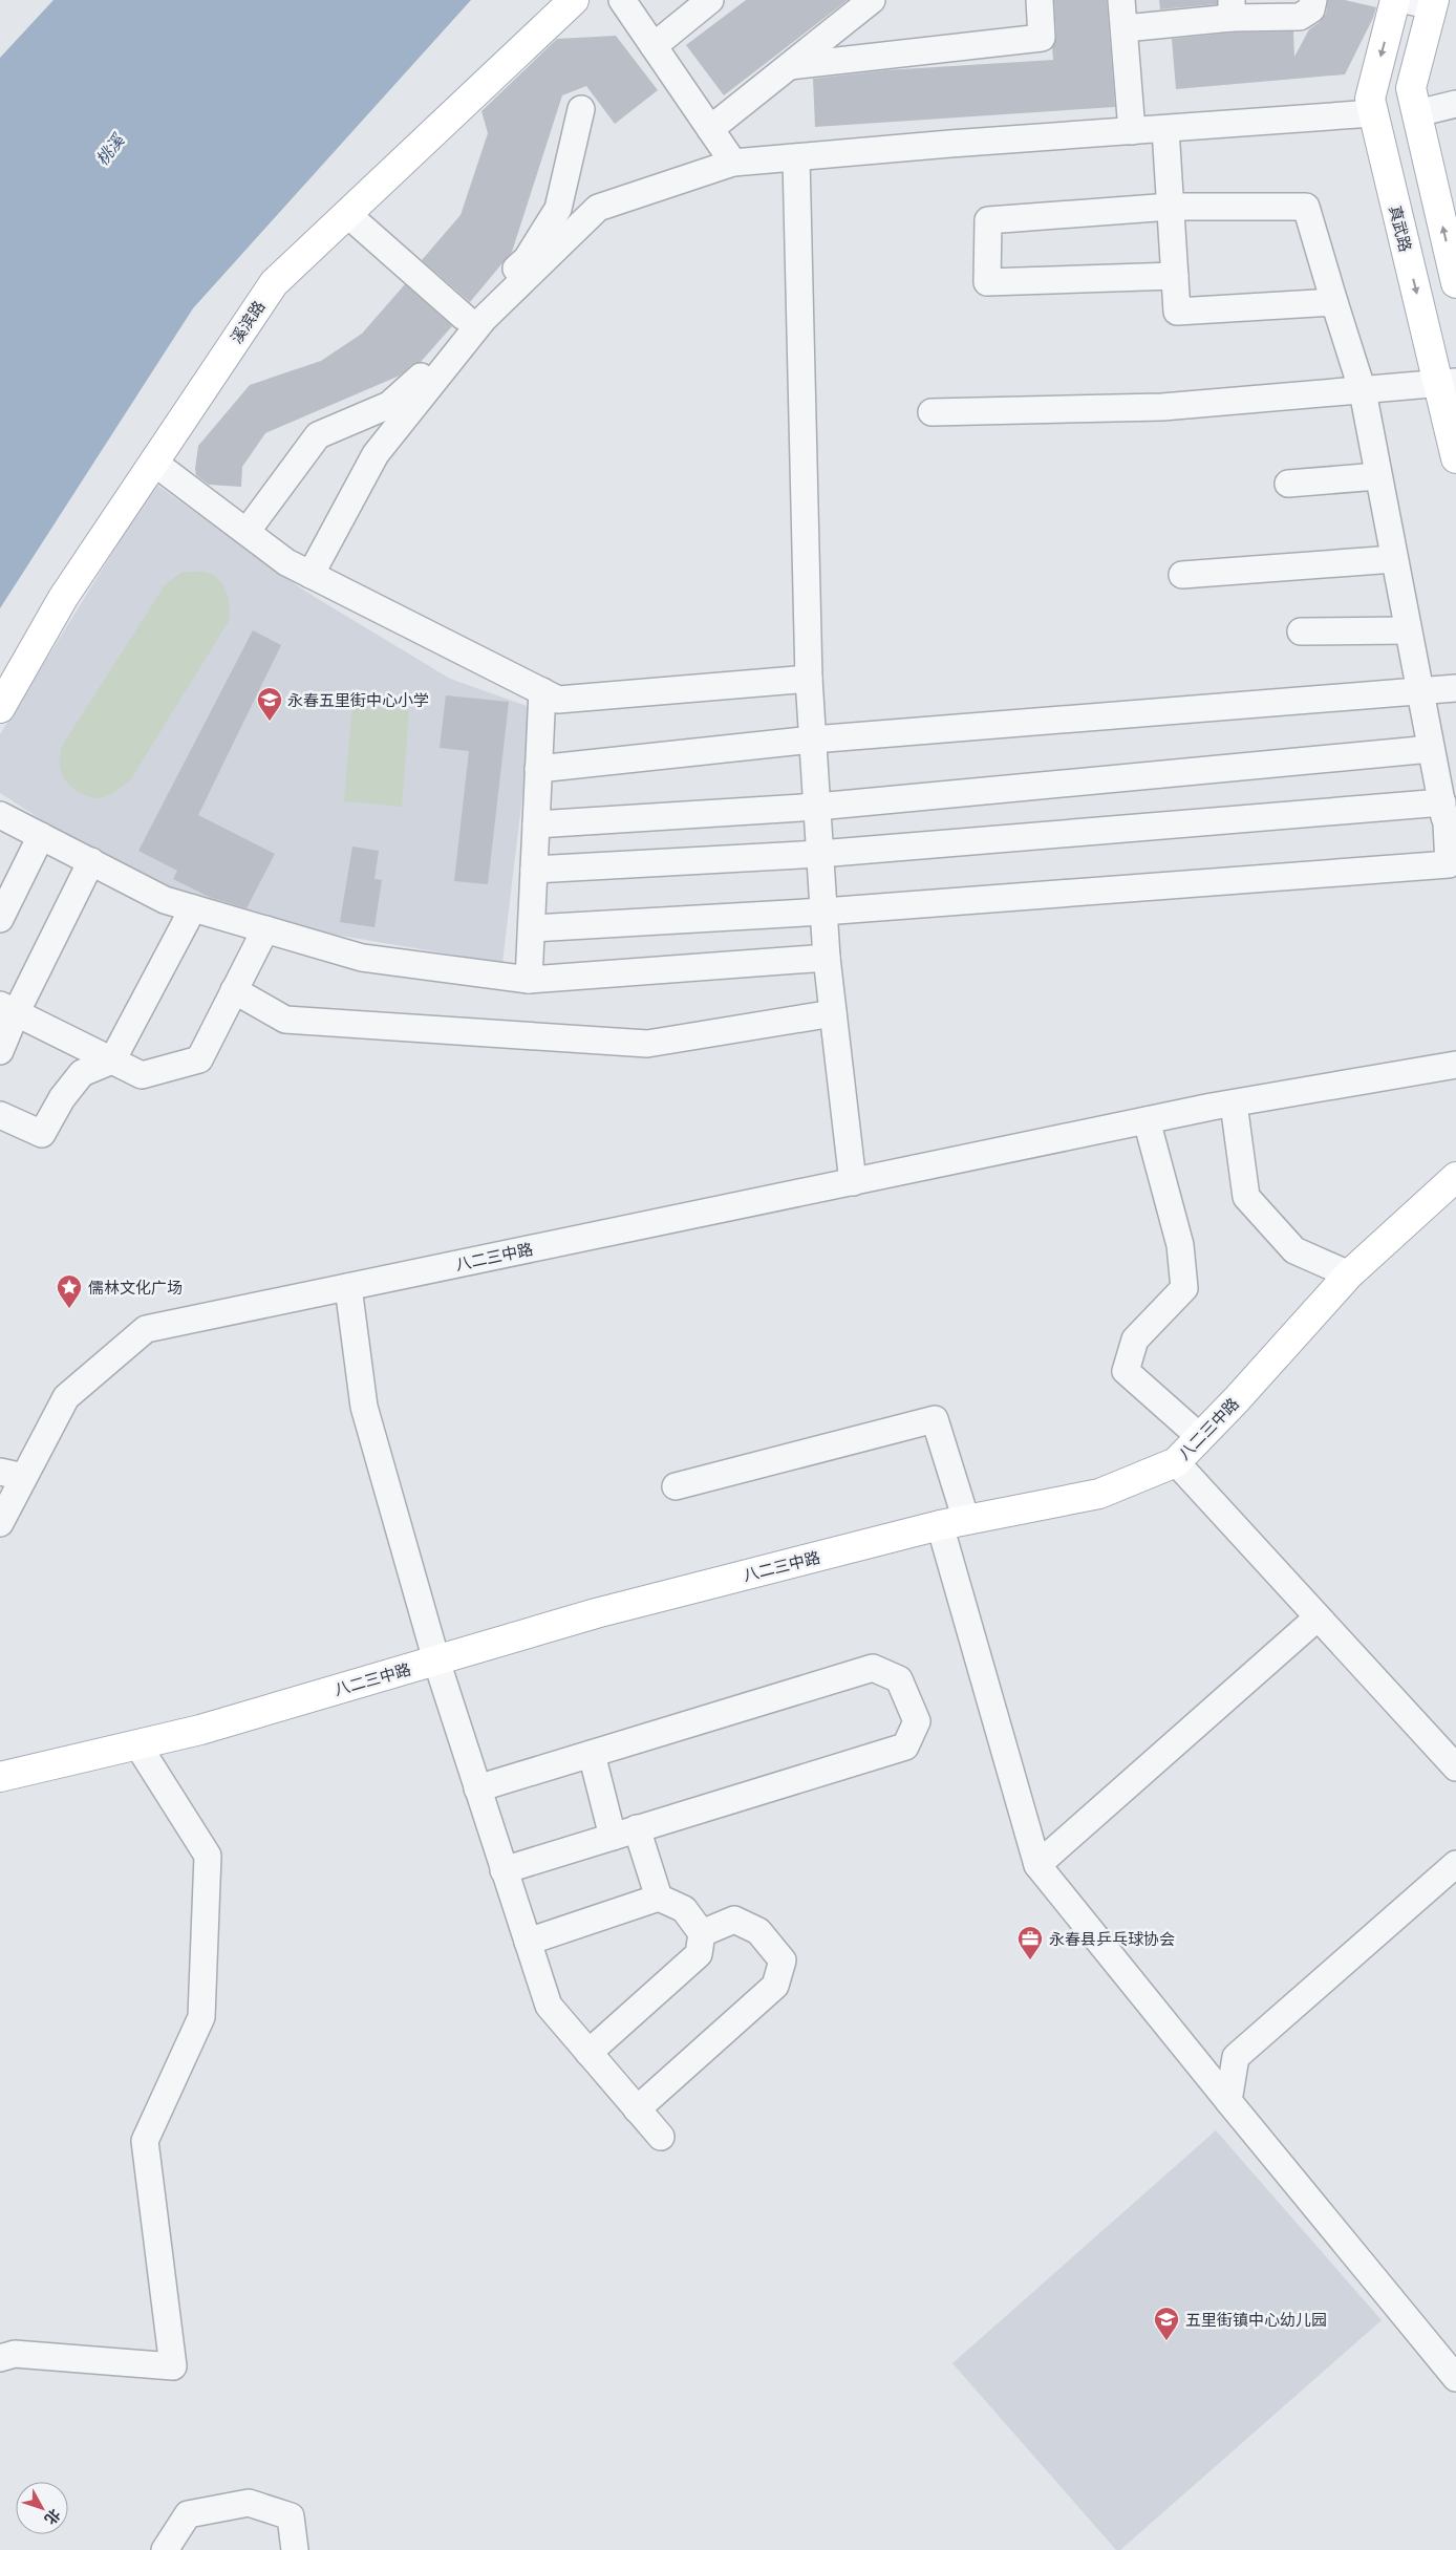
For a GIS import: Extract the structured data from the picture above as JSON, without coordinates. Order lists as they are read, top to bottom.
{
  "streets": {
    "main road": ["真武路", "溪滨路", "八二三中路"]
  },
  "water": ["桃溪"],
  "places": {
    "school or university": ["永春五里街中心小学", "五里街镇中心幼儿园"],
    "place": ["儒林文化广场"],
    "office": ["永春县乒乓球协会"]
  },
  "north": "bottom right"
}
